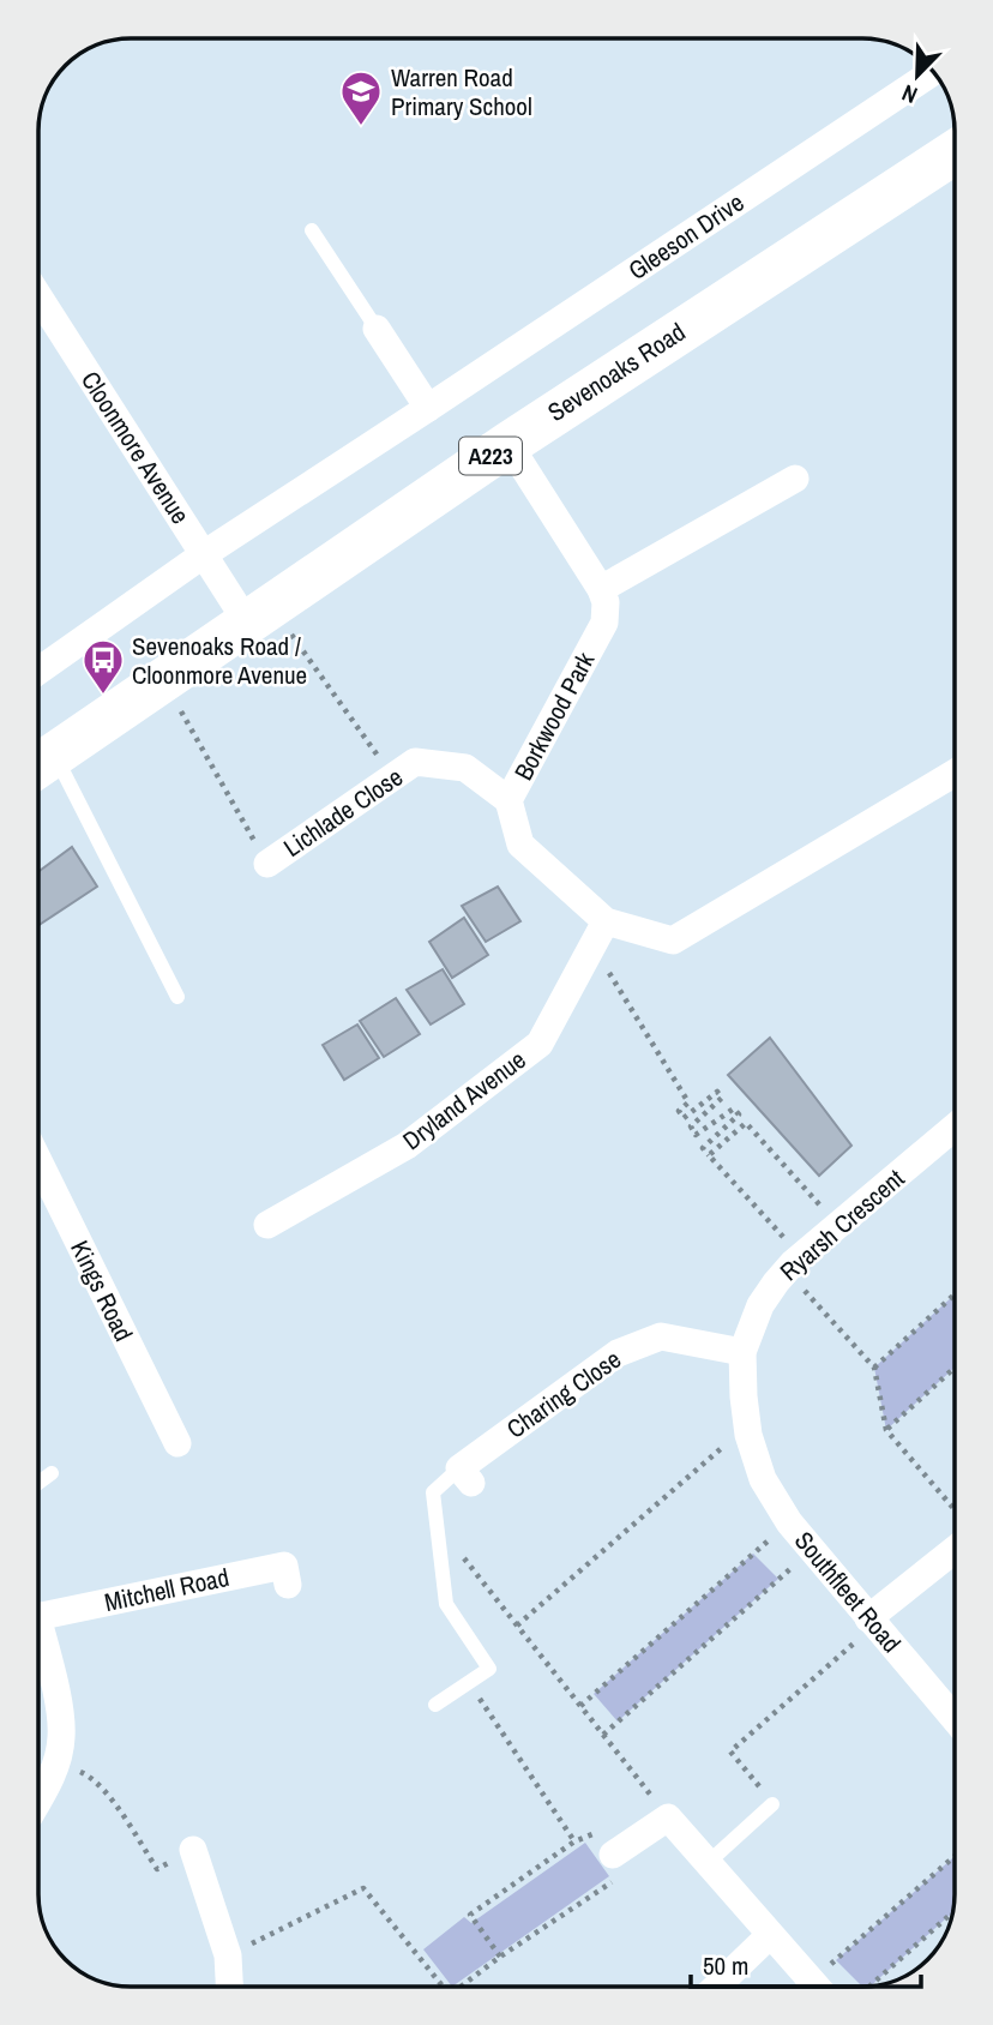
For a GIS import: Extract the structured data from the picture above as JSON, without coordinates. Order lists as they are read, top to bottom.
{
  "streets": {
    "main road": ["Sevenoaks Road", "A223"],
    "street": [
      "Gleeson Drive",
      "Cloonmore Avenue",
      "Borkwood Park",
      "Lichlade Close",
      "Dryland Avenue",
      "Ryarsh Crescent",
      "Kings Road",
      "Charing Close",
      "Mitchell Road",
      "Southfleet Road"
    ]
  },
  "crossings": [
    ["Gleeson Drive", "Cloonmore Avenue"],
    ["Sevenoaks Road", "Cloonmore Avenue"],
    ["Borkwood Park", "Lichlade Close"],
    ["Borkwood Park", "Dryland Avenue"],
    ["Ryarsh Crescent", "Charing Close"],
    ["Ryarsh Crescent", "Southfleet Road"]
  ],
  "places": {
    "school or university": ["Warren Road Primary School"],
    "bus stop": ["Sevenoaks Road / Cloonmore Avenue"]
  },
  "scale_bar": "50 m",
  "north": "bottom left"
}
